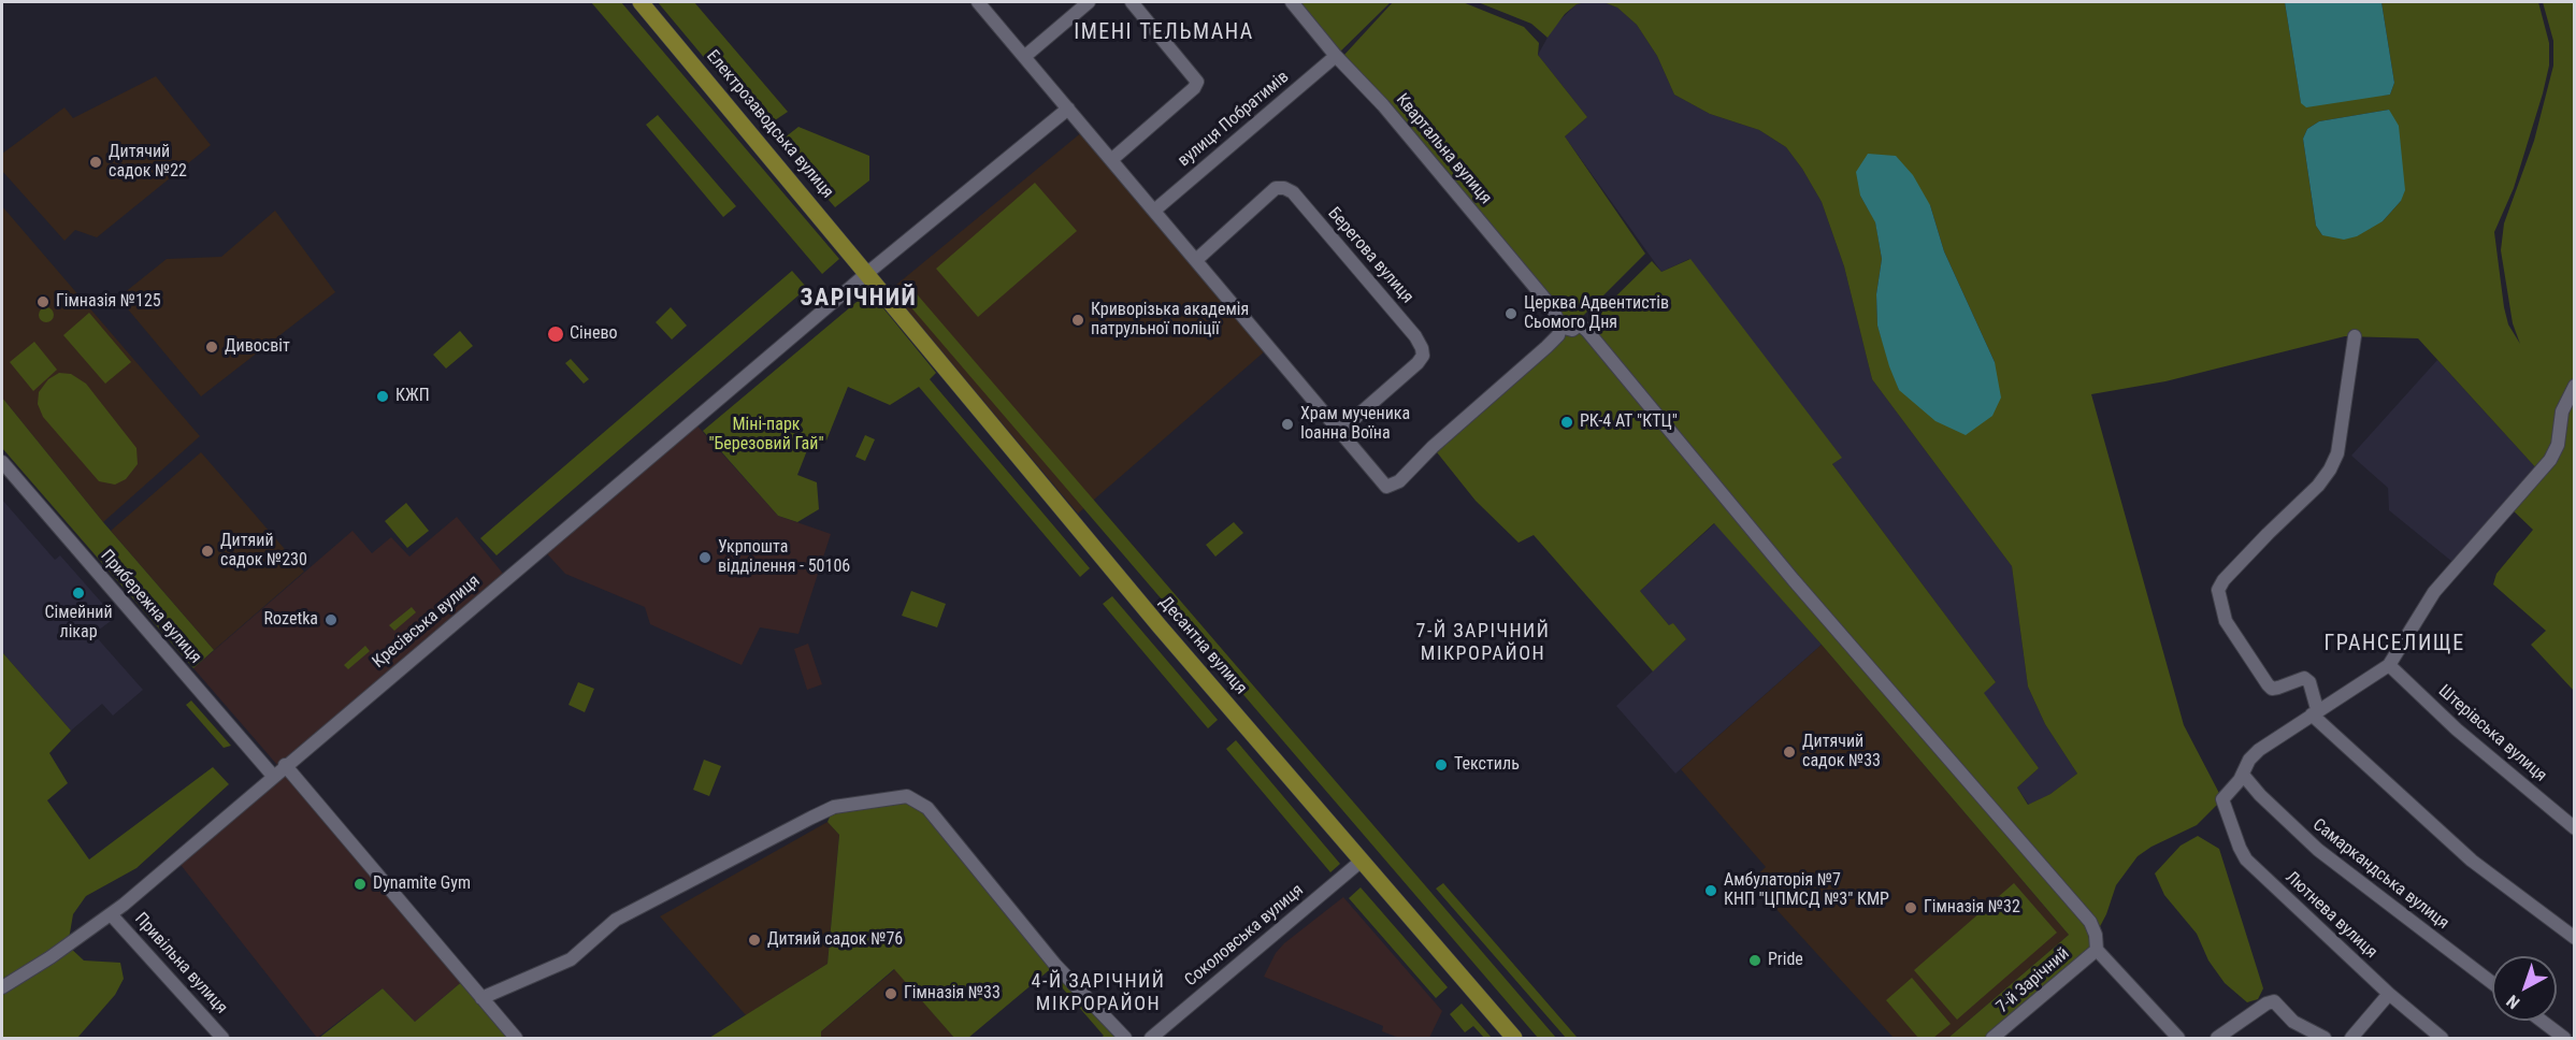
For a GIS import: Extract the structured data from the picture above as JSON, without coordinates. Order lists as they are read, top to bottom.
{
  "streets": {
    "main road": ["Електрозаводська вулиця", "Десантна вулиця"],
    "street": [
      "вулиця Побратимів",
      "Квартальна вулиця",
      "Берегова вулиця",
      "Прибережна вулиця",
      "Кресівська вулиця",
      "Штерівська вулиця",
      "Самаркандська вулиця",
      "Лютнева вулиця",
      "Соколовська вулиця",
      "Привільна вулиця",
      "7-й Зарічний"
    ]
  },
  "crossings": [
    ["вулиця Побратимів", "Квартальна вулиця"],
    ["Електрозаводська вулиця", "Кресівська вулиця"],
    ["Електрозаводська вулиця", "Десантна вулиця"],
    ["Прибережна вулиця", "Кресівська вулиця"],
    ["Кресівська вулиця", "Десантна вулиця"],
    ["Кресівська вулиця", "Привільна вулиця"],
    ["Десантна вулиця", "Соколовська вулиця"],
    ["Самаркандська вулиця", "Лютнева вулиця"]
  ],
  "districts": [
    "ІМЕНІ ТЕЛЬМАНА",
    "ЗАРІЧНИЙ",
    "7-Й ЗАРІЧНИЙ МІКРОРАЙОН",
    "ГРАНСЕЛИЩЕ",
    "4-Й ЗАРІЧНИЙ МІКРОРАЙОН"
  ],
  "parks": ["Міні-парк \"Березовий Гай\""],
  "places": [
    "Дитячий садок №22",
    "Гімназія №125",
    "Церква Адвентистів Сьомого Дня",
    "Криворізька академія патрульної поліції",
    "Сінево",
    "Дивосвіт",
    "КЖП",
    "РК-4 АТ \"КТЦ\"",
    "Храм мученика Іоанна Воїна",
    "Дитяий садок №230",
    "Укрпошта відділення - 50106",
    "Сімейний лікар",
    "Rozetka",
    "Дитячий садок №33",
    "Текстиль",
    "Dynamite Gym",
    "Амбулаторія №7 КНП \"ЦПМСД №3\" КМР",
    "Гімназія №32",
    "Дитяий садок №76",
    "Pride",
    "Гімназія №33"
  ],
  "north": "bottom left"
}
